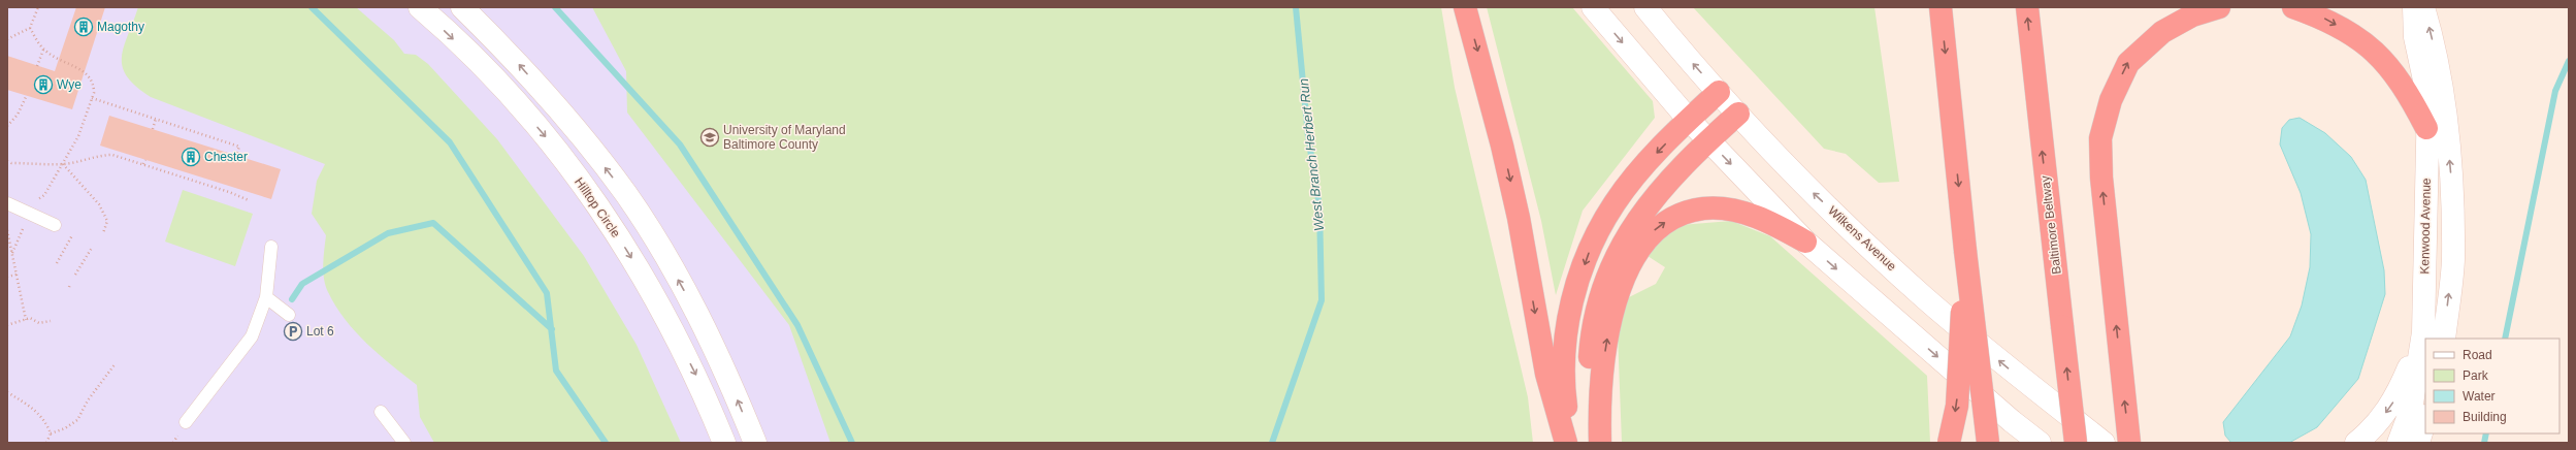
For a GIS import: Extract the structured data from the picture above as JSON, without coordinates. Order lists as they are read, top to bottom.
{
  "streets": {
    "highway": ["Baltimore Beltway"],
    "main road": ["Hilltop Circle", "Kenwood Avenue", "Wilkens Avenue"]
  },
  "water": ["West Branch Herbert Run"],
  "places": {
    "building": ["Magothy", "Wye", "Chester"],
    "school or university": ["University of Maryland Baltimore County"],
    "parking": ["Lot 6"]
  },
  "legend": [
    "Road",
    "Park",
    "Water",
    "Building"
  ]
}
